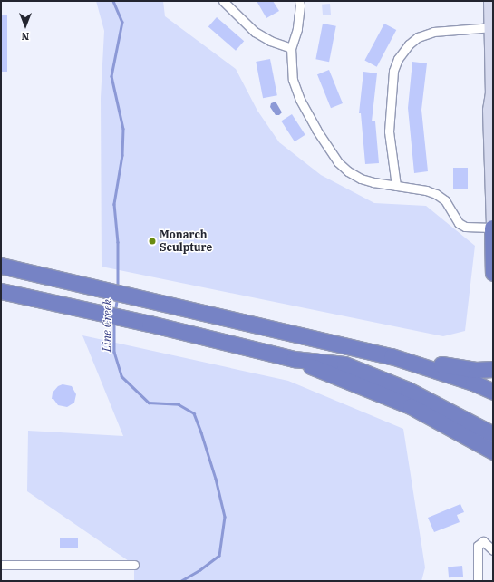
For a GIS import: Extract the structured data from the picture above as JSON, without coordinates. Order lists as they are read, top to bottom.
{
  "water": ["Line Creek"],
  "places": ["Monarch Sculpture"],
  "north": "bottom"
}
